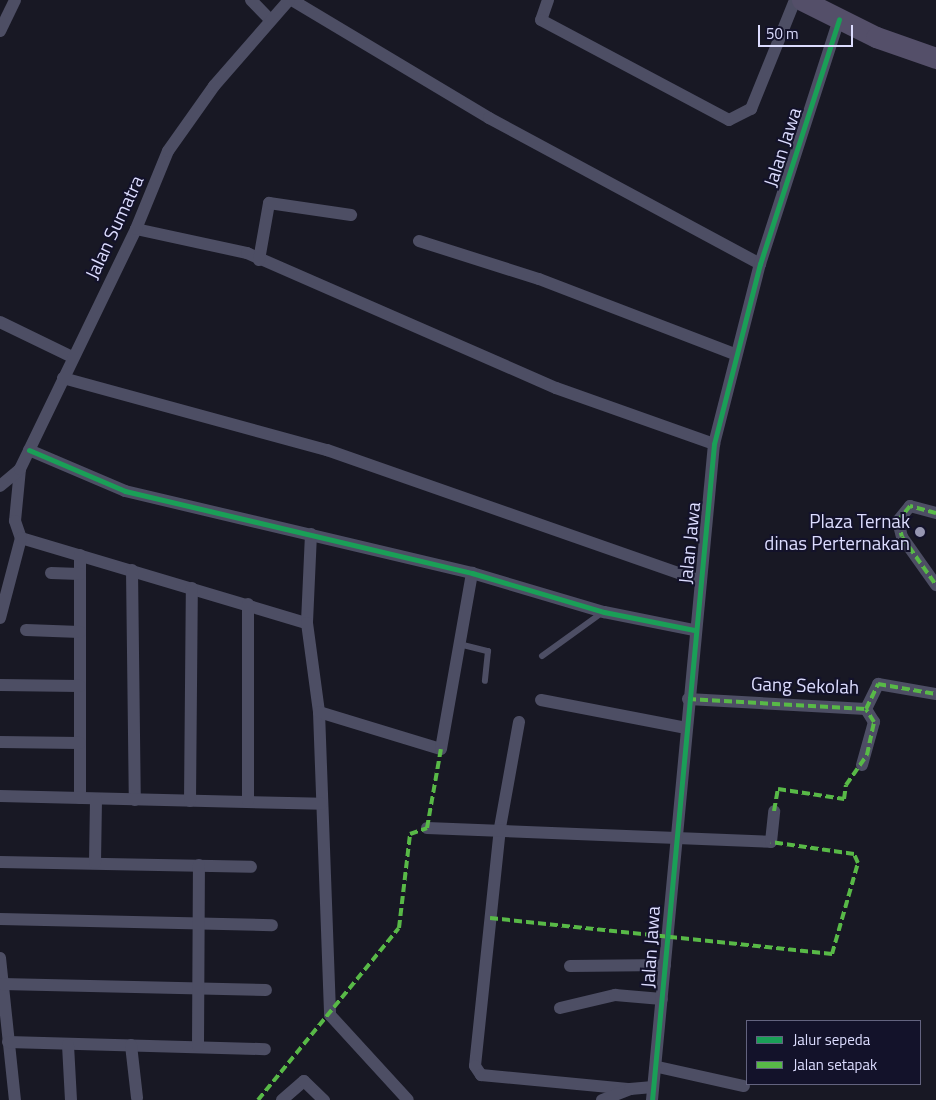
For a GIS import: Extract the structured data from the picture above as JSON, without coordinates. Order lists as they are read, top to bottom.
{
  "streets": {
    "street": ["Jalan Jawa", "Jalan Sumatra", "Gang Sekolah"]
  },
  "crossings": [
    ["Jalan Jawa", "Gang Sekolah"]
  ],
  "places": ["Plaza Ternak dinas Perternakan"],
  "legend": ["Jalur sepeda", "Jalan setapak"],
  "scale_bar": "50 m"
}
